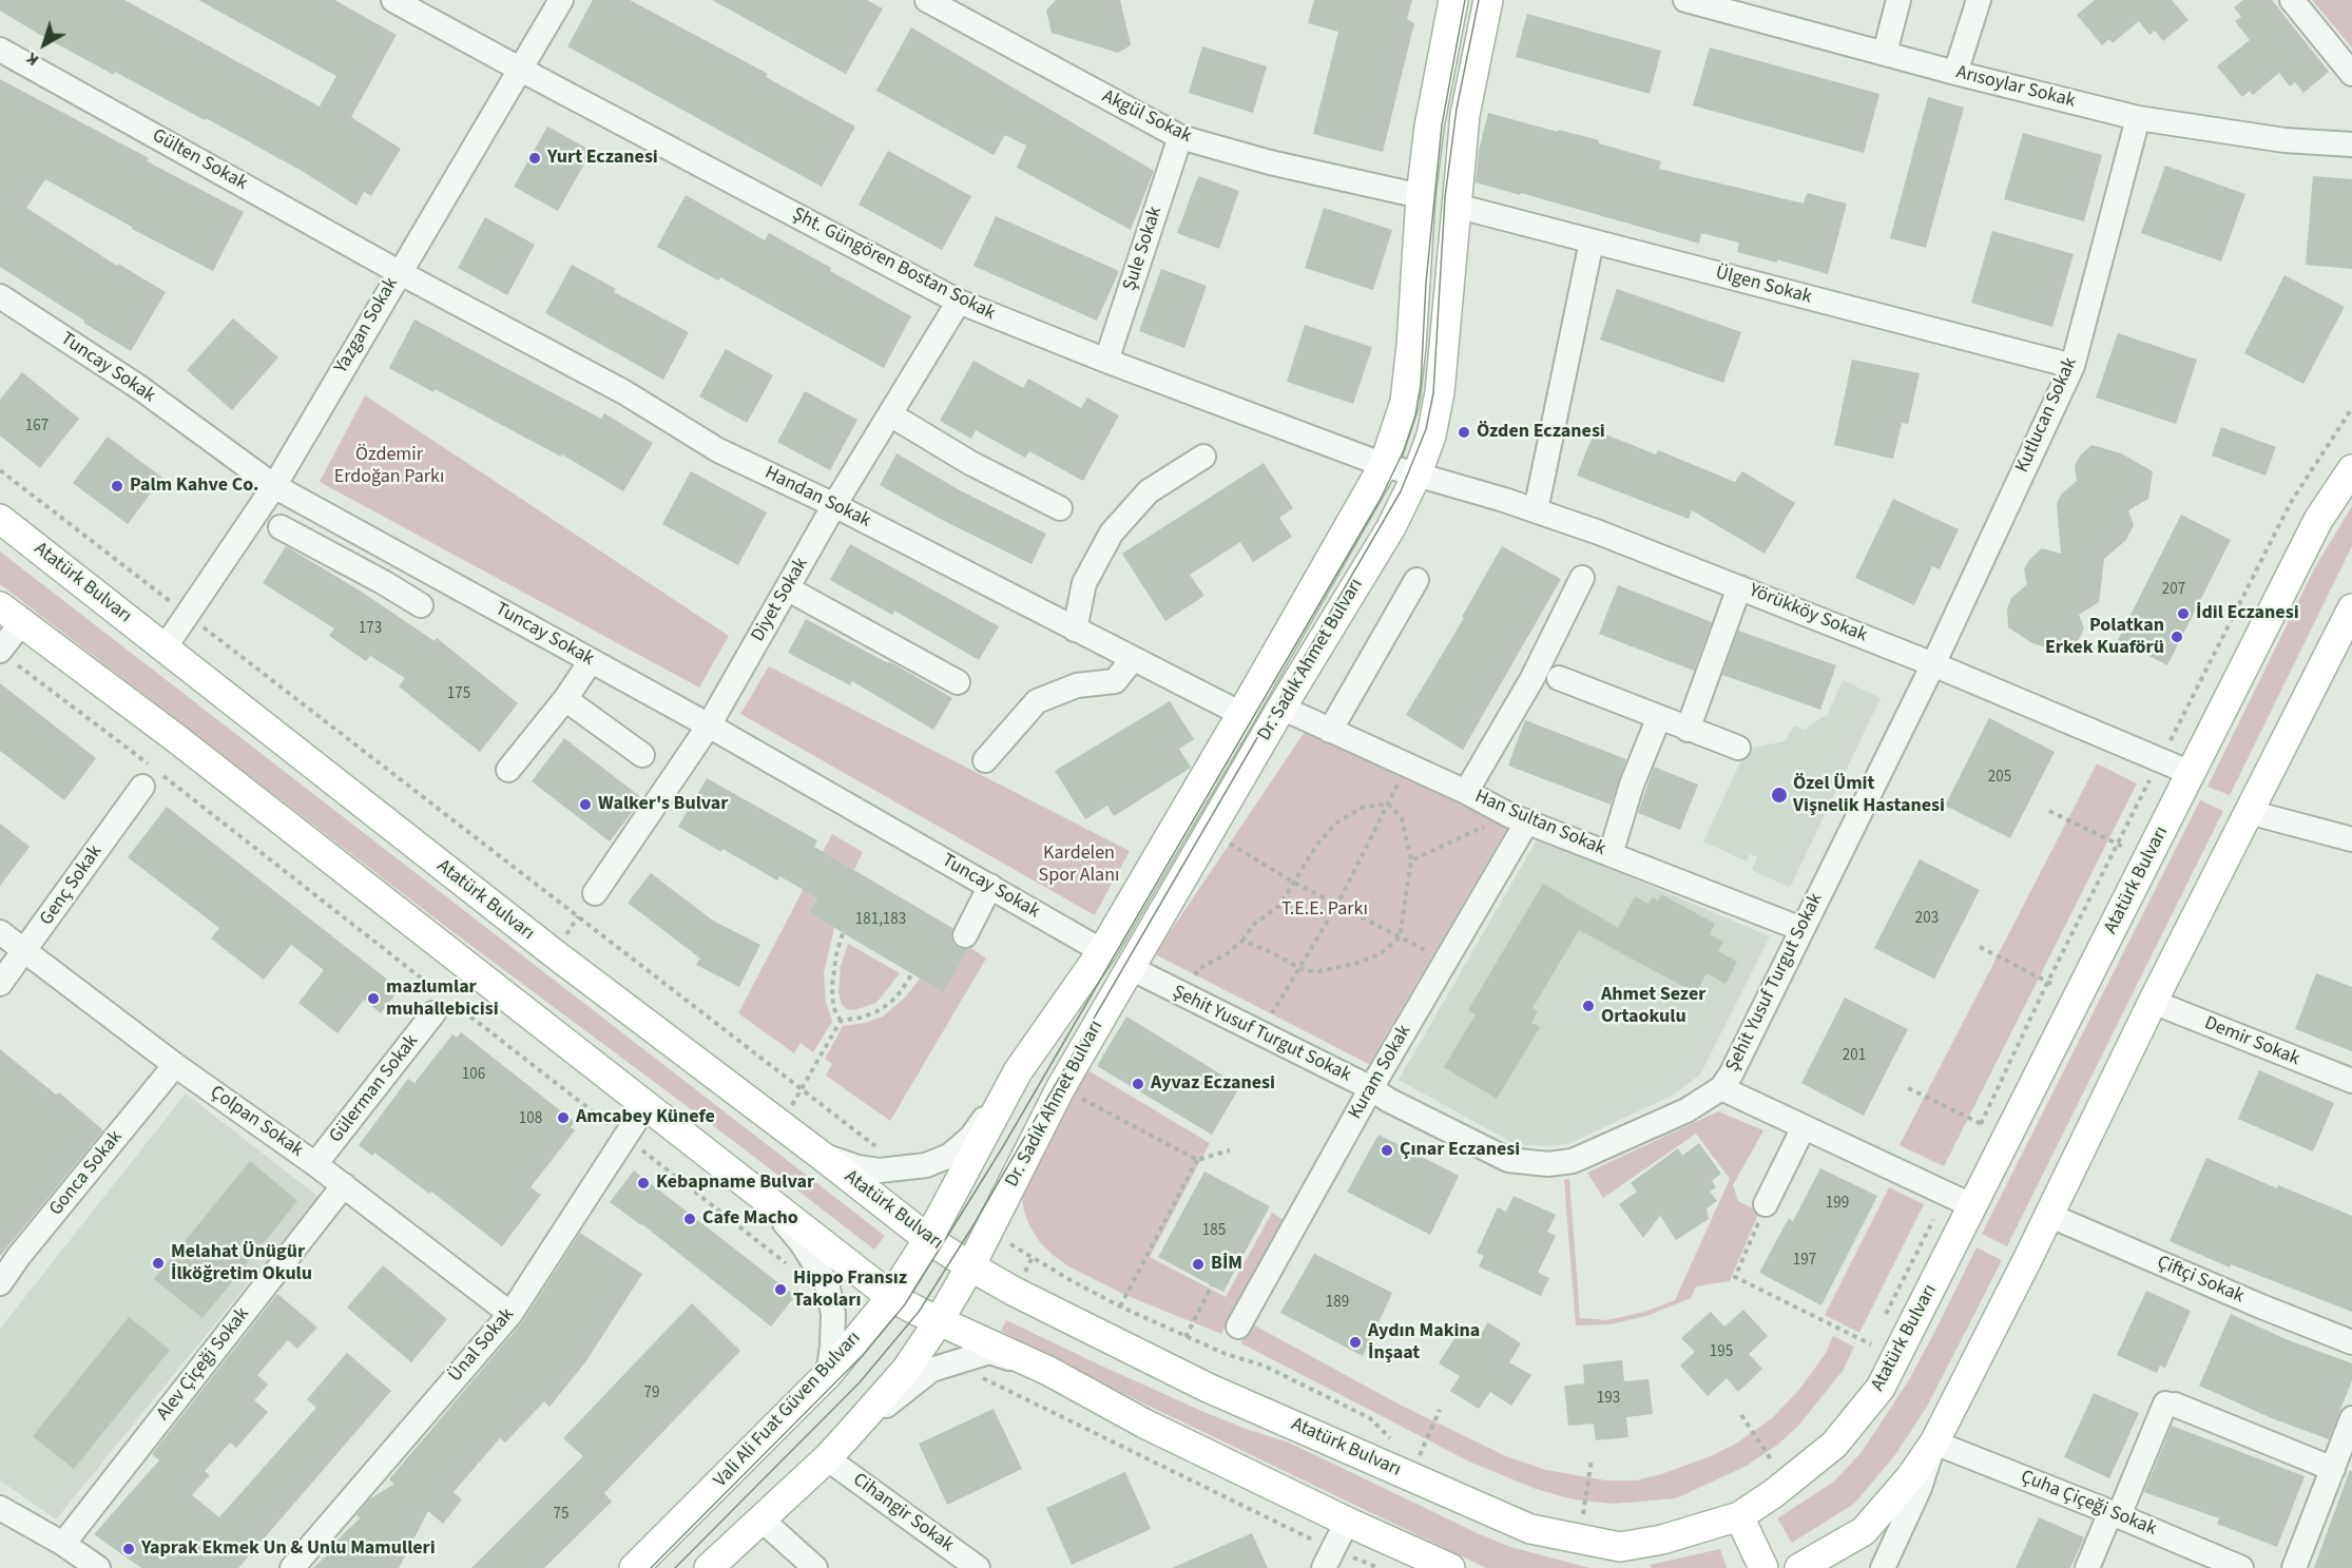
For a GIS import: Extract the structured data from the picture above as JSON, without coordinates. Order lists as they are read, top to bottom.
{
  "streets": {
    "main road": ["Atatürk Bulvarı", "Dr. Sadık Ahmet Bulvarı", "Vali Ali Fuat Güven Bulvarı"],
    "street": [
      "Arısoylar Sokak",
      "Akgül Sokak",
      "Gülten Sokak",
      "Şule Sokak",
      "Şht. Güngören Bostan Sokak",
      "Ülgen Sokak",
      "Yazgan Sokak",
      "Tuncay Sokak",
      "Kutlucan Sokak",
      "Handan Sokak",
      "Diyet Sokak",
      "Yörükköy Sokak",
      "Han Sultan Sokak",
      "Genç Sokak",
      "Şehit Yusuf Turgut Sokak",
      "Demir Sokak",
      "Kuram Sokak",
      "Gülerman Sokak",
      "Çolpan Sokak",
      "Gonca Sokak",
      "Çiftçi Sokak",
      "Ünal Sokak",
      "Alev Çiçeği Sokak",
      "Çuha Çiçeği Sokak",
      "Cihangir Sokak"
    ]
  },
  "crossings": [
    ["Arısoylar Sokak", "Kutlucan Sokak"],
    ["Akgül Sokak", "Şule Sokak"],
    ["Akgül Sokak", "Dr. Sadık Ahmet Bulvarı"],
    ["Gülten Sokak", "Yazgan Sokak"],
    ["Gülten Sokak", "Handan Sokak"],
    ["Şule Sokak", "Şht. Güngören Bostan Sokak"],
    ["Şht. Güngören Bostan Sokak", "Yazgan Sokak"],
    ["Şht. Güngören Bostan Sokak", "Diyet Sokak"],
    ["Şht. Güngören Bostan Sokak", "Yörükköy Sokak"],
    ["Şht. Güngören Bostan Sokak", "Dr. Sadık Ahmet Bulvarı"],
    ["Ülgen Sokak", "Kutlucan Sokak"],
    ["Ülgen Sokak", "Dr. Sadık Ahmet Bulvarı"],
    ["Yazgan Sokak", "Tuncay Sokak"],
    ["Yazgan Sokak", "Handan Sokak"],
    ["Yazgan Sokak", "Atatürk Bulvarı"],
    ["Tuncay Sokak", "Diyet Sokak"],
    ["Tuncay Sokak", "Dr. Sadık Ahmet Bulvarı"],
    ["Kutlucan Sokak", "Yörükköy Sokak"],
    ["Kutlucan Sokak", "Şehit Yusuf Turgut Sokak"],
    ["Handan Sokak", "Diyet Sokak"],
    ["Handan Sokak", "Dr. Sadık Ahmet Bulvarı"],
    ["Atatürk Bulvarı", "Yörükköy Sokak"],
    ["Atatürk Bulvarı", "Dr. Sadık Ahmet Bulvarı"],
    ["Atatürk Bulvarı", "Vali Ali Fuat Güven Bulvarı"],
    ["Yörükköy Sokak", "Dr. Sadık Ahmet Bulvarı"],
    ["Yörükköy Sokak", "Şehit Yusuf Turgut Sokak"],
    ["Dr. Sadık Ahmet Bulvarı", "Han Sultan Sokak"],
    ["Dr. Sadık Ahmet Bulvarı", "Şehit Yusuf Turgut Sokak"],
    ["Dr. Sadık Ahmet Bulvarı", "Vali Ali Fuat Güven Bulvarı"],
    ["Han Sultan Sokak", "Şehit Yusuf Turgut Sokak"],
    ["Han Sultan Sokak", "Kuram Sokak"],
    ["Genç Sokak", "Çolpan Sokak"],
    ["Şehit Yusuf Turgut Sokak", "Kuram Sokak"],
    ["Gülerman Sokak", "Çolpan Sokak"],
    ["Çolpan Sokak", "Gonca Sokak"],
    ["Çolpan Sokak", "Ünal Sokak"],
    ["Çolpan Sokak", "Alev Çiçeği Sokak"]
  ],
  "parks": ["Özdemir Erdoğan Parkı", "Kardelen Spor Alanı", "T.E.E. Parkı"],
  "places": [
    "Yurt Eczanesi",
    "Özden Eczanesi",
    "Palm Kahve Co.",
    "İdil Eczanesi",
    "Polatkan Erkek Kuaförü",
    "Özel Ümit Vişnelik Hastanesi",
    "Walker's Bulvar",
    "mazlumlar muhallebicisi",
    "Ahmet Sezer Ortaokulu",
    "Ayvaz Eczanesi",
    "Amcabey Künefe",
    "Çınar Eczanesi",
    "Kebapname Bulvar",
    "Cafe Macho",
    "Melahat Ünügür İlköğretim Okulu",
    "BİM",
    "Hippo Fransız Takoları",
    "Aydın Makina İnşaat",
    "Yaprak Ekmek Un & Unlu Mamulleri"
  ],
  "house_numbers": [
    "167",
    "207",
    "173",
    "175",
    "205",
    "203",
    "181,183",
    "201",
    "106",
    "108",
    "199",
    "185",
    "197",
    "189",
    "195",
    "79",
    "193",
    "75"
  ],
  "north": "bottom left"
}
